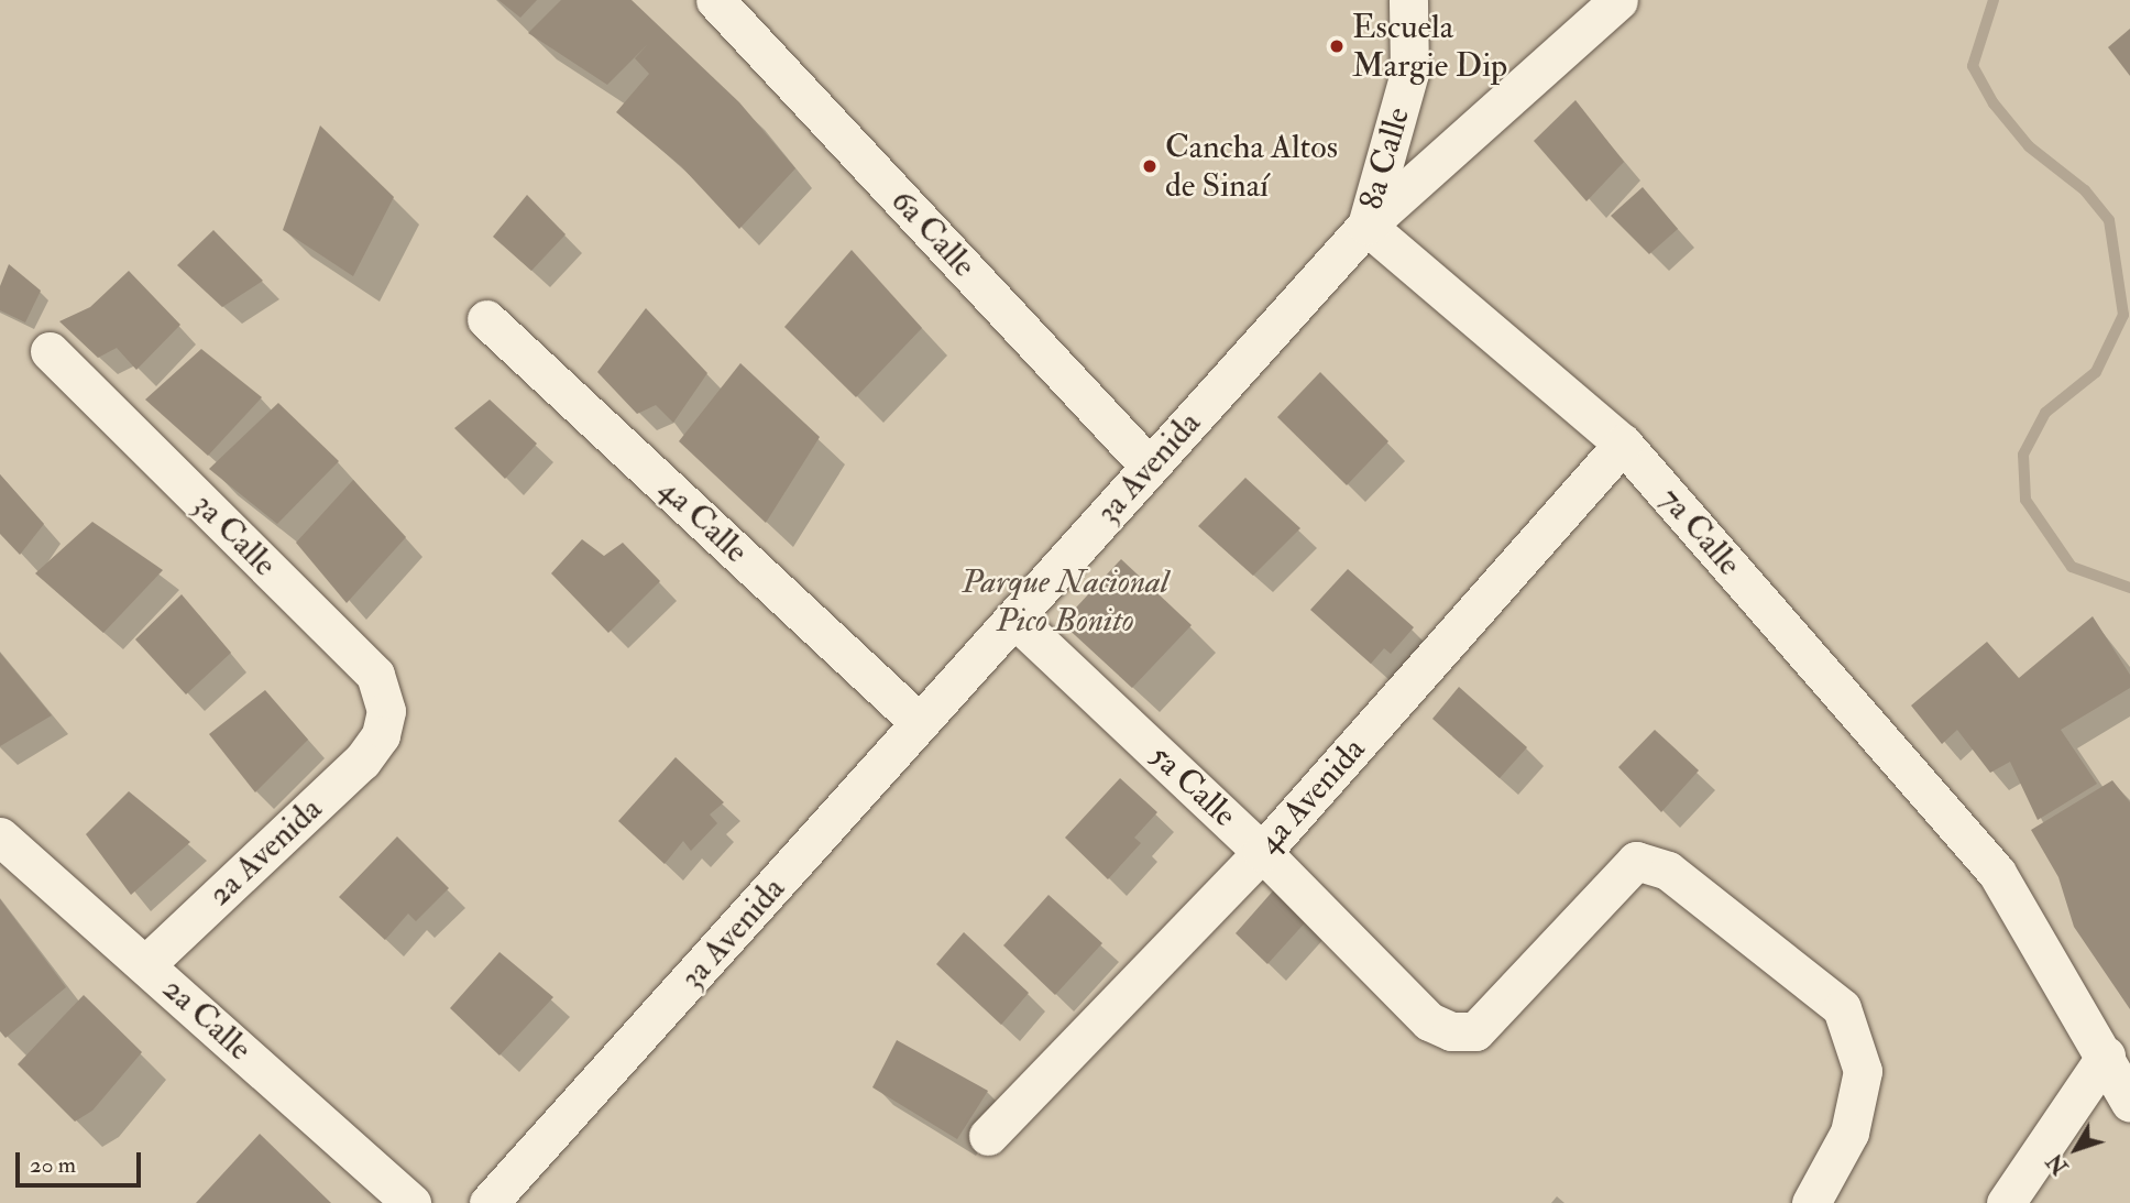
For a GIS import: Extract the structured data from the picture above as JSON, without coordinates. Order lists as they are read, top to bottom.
{
  "streets": {
    "street": [
      "8a Calle",
      "6a Calle",
      "3a Avenida",
      "4a Calle",
      "7a Calle",
      "3a Calle",
      "5a Calle",
      "4a Avenida",
      "2a Avenida",
      "2a Calle"
    ]
  },
  "crossings": [
    ["8a Calle", "3a Avenida"],
    ["8a Calle", "7a Calle"],
    ["6a Calle", "3a Avenida"],
    ["3a Avenida", "4a Calle"],
    ["3a Avenida", "7a Calle"],
    ["3a Avenida", "5a Calle"],
    ["7a Calle", "4a Avenida"],
    ["3a Calle", "2a Avenida"],
    ["5a Calle", "4a Avenida"],
    ["2a Avenida", "2a Calle"]
  ],
  "parks": ["Parque Nacional Pico Bonito"],
  "places": ["Escuela Margie Dip", "Cancha Altos de Sinaí"],
  "scale_bar": "20 m",
  "north": "bottom left"
}
